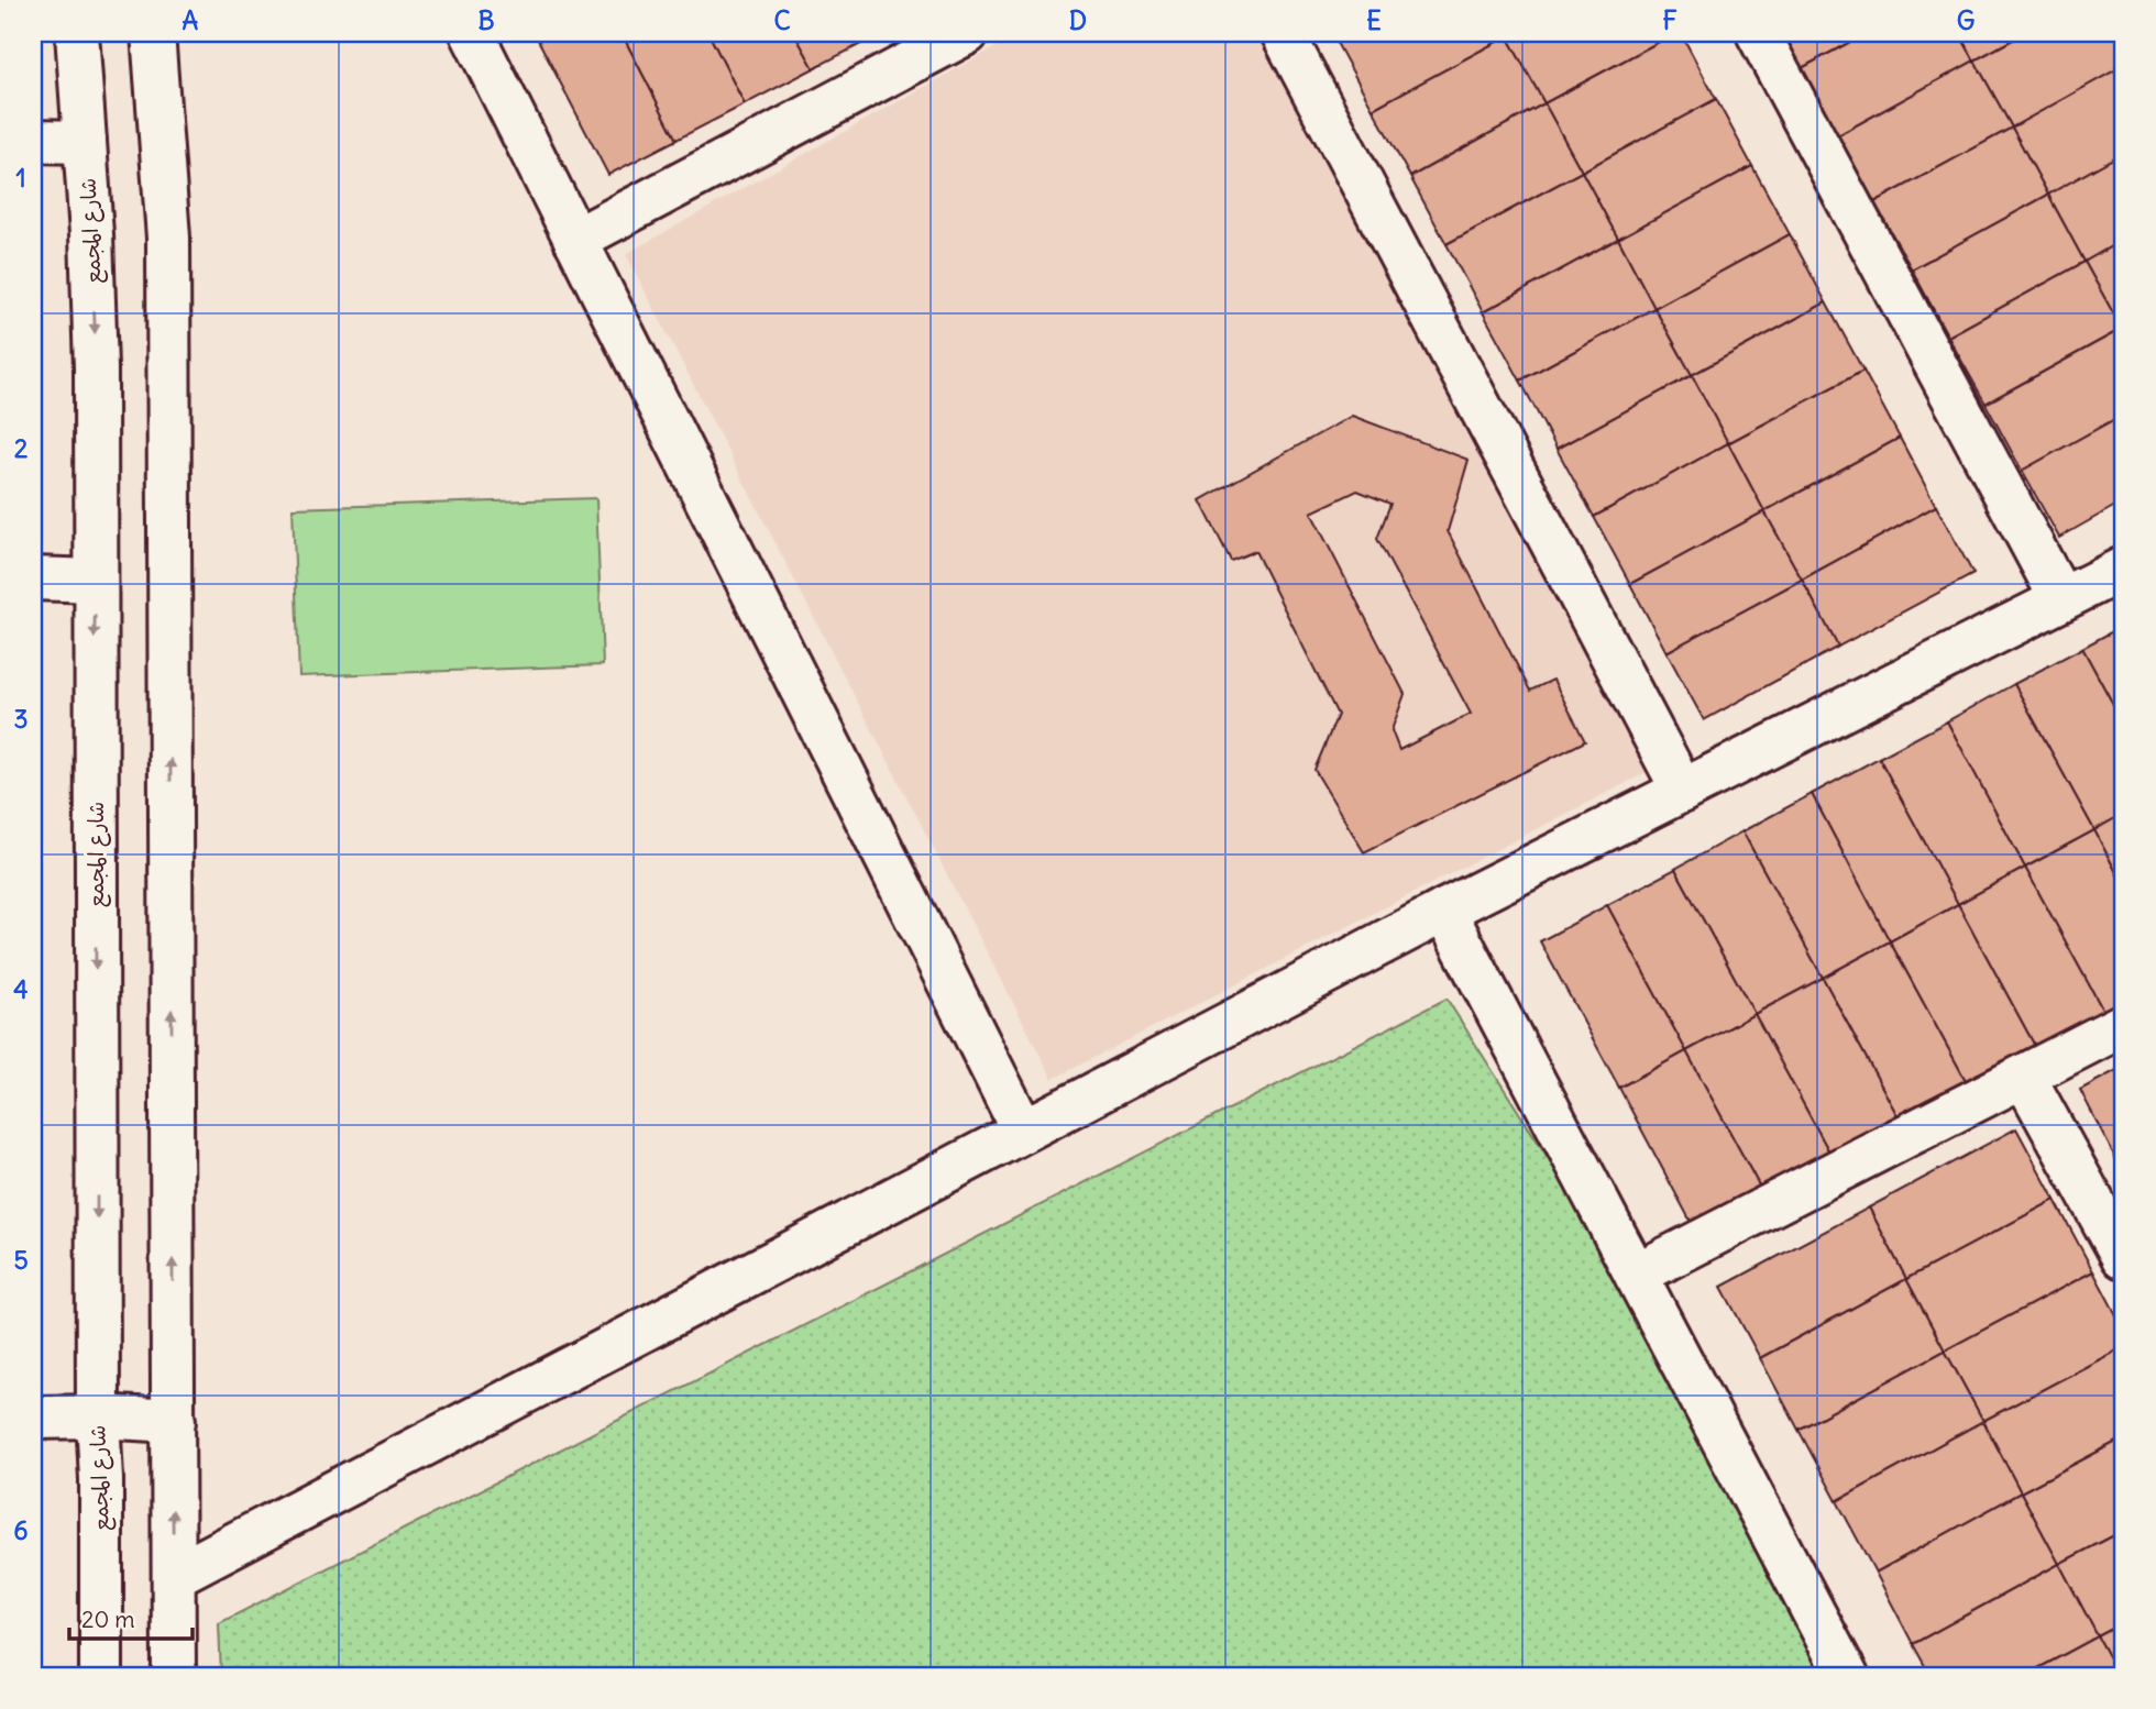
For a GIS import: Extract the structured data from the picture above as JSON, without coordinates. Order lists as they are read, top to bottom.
{
  "streets": {
    "street": ["شارع المجمع"]
  },
  "scale_bar": "20 m",
  "grid": {
    "columns": [
      "A",
      "B",
      "C",
      "D",
      "E",
      "F",
      "G"
    ],
    "rows": [
      "1",
      "2",
      "3",
      "4",
      "5",
      "6"
    ]
  }
}
